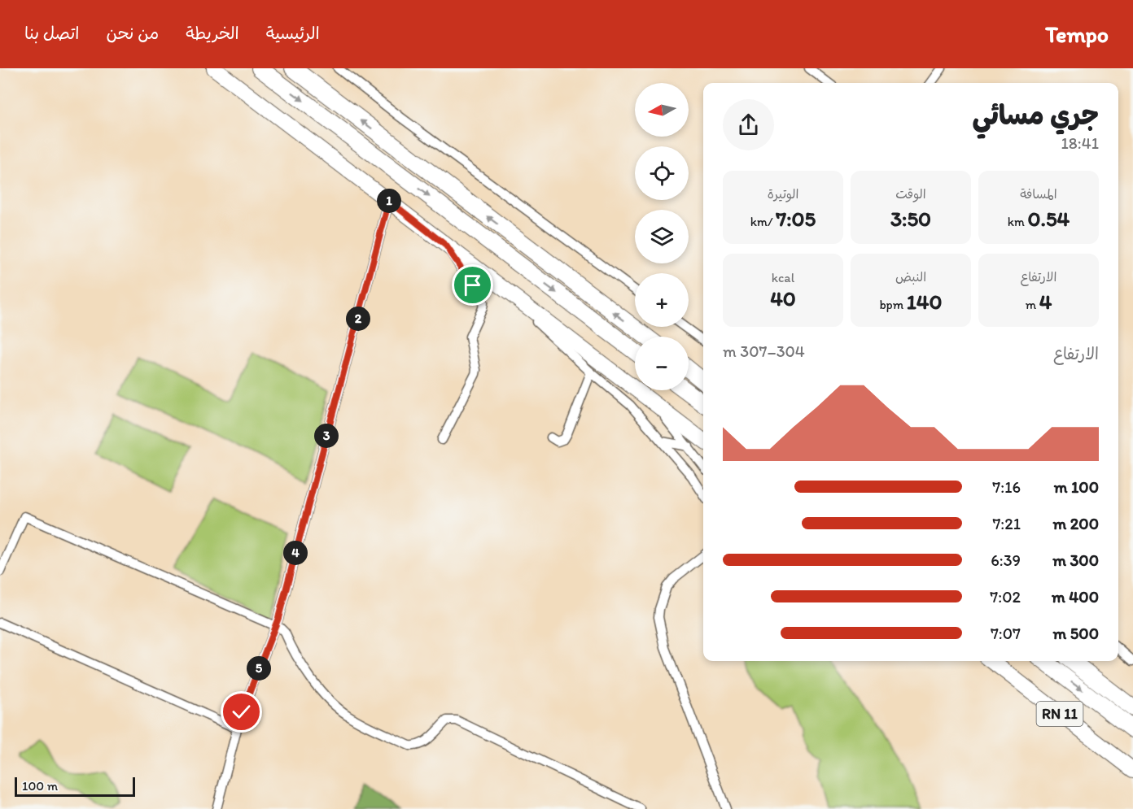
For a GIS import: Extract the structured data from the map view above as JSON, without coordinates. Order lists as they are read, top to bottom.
{
  "streets": {
    "main road": ["RN 11"]
  },
  "scale_bar": "100 m",
  "north": "left",
  "page": {
    "header": "Tempo",
    "nav": [
      "الرئيسية",
      "الخريطة",
      "من نحن",
      "اتصل بنا"
    ],
    "map_buttons": ["+", "−"],
    "heading": ["جري مسائي", "18:41"],
    "stats": [
      ["المسافة", "0.54 km"],
      ["الوقت", "3:50"],
      ["الوتيرة", "7:05 /km"],
      ["الارتفاع", "4 m"],
      ["النبض", "140 bpm"],
      ["kcal", "40"]
    ],
    "pins": [
      "1",
      "2",
      "3",
      "4",
      "5"
    ],
    "chart": ["الارتفاع", "304–307 m"],
    "list": [
      {
        "name": "100 m",
        "note": "7:16"
      },
      {
        "name": "200 m",
        "note": "7:21"
      },
      {
        "name": "300 m",
        "note": "6:39"
      },
      {
        "name": "400 m",
        "note": "7:02"
      },
      {
        "name": "500 m",
        "note": "7:07"
      }
    ],
    "scale": "100 m"
  }
}
